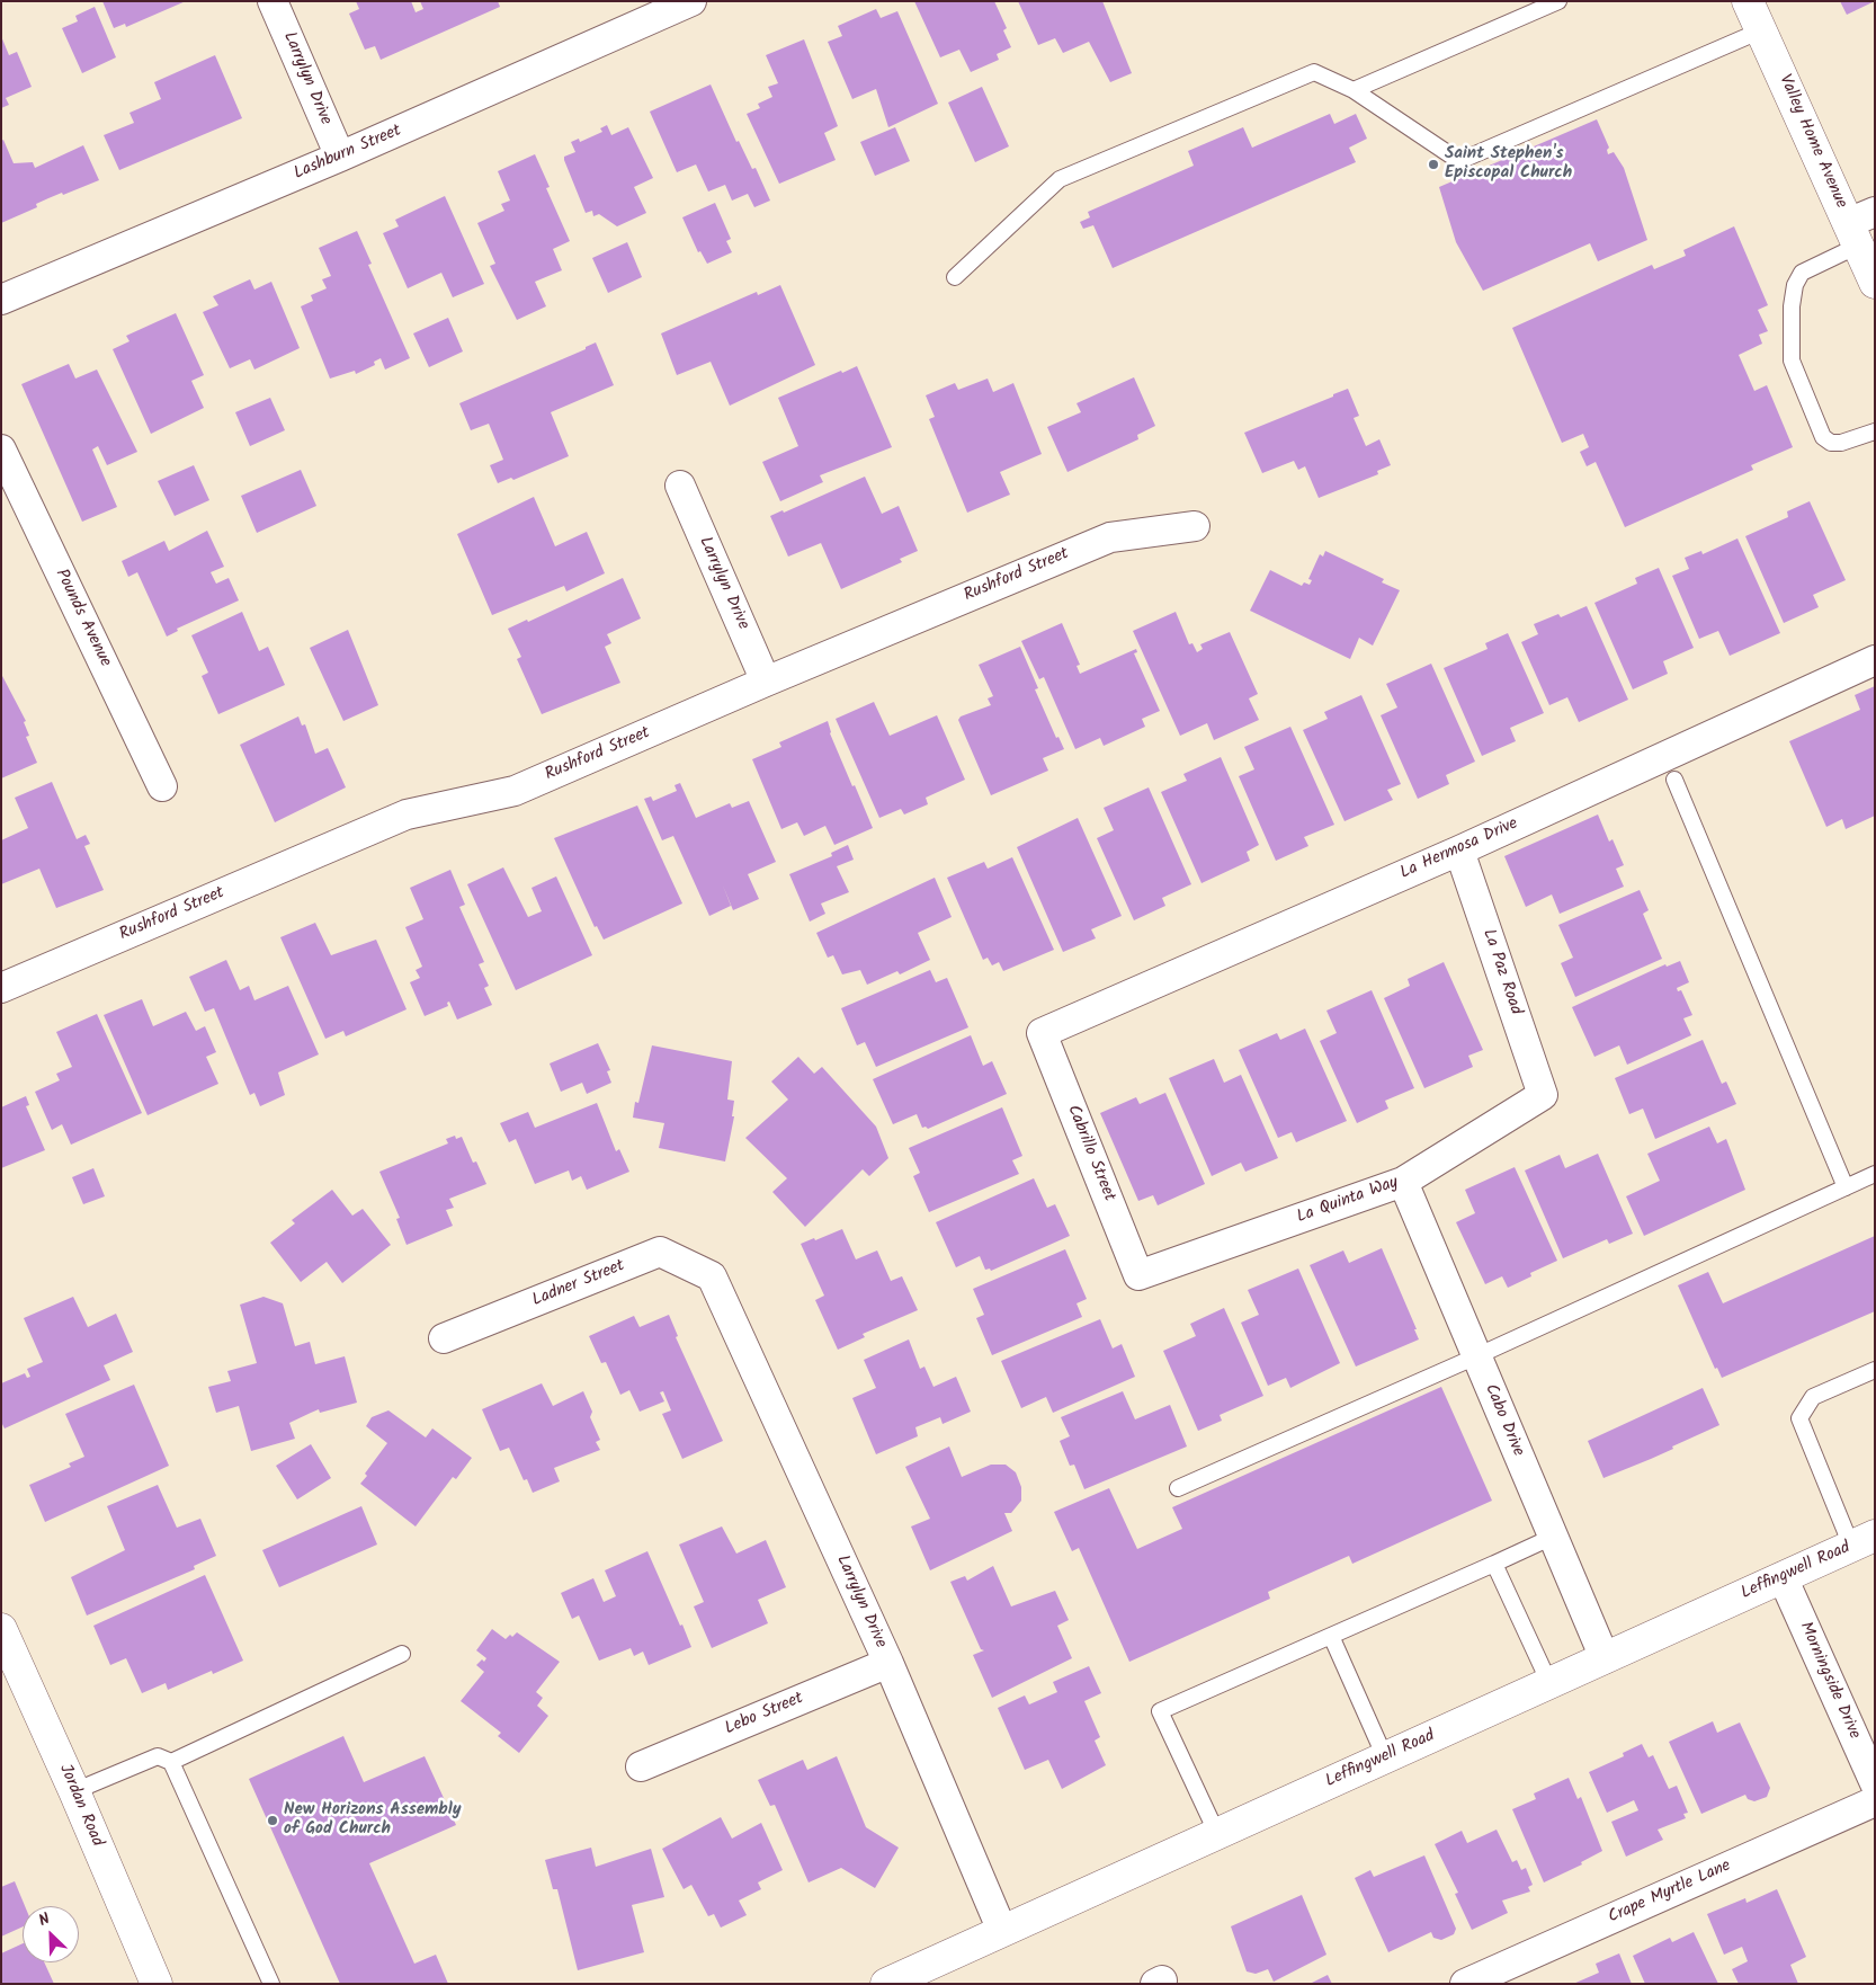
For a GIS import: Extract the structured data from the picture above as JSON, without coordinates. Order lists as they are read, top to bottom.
{
  "streets": {
    "main road": ["Valley Home Avenue", "Leffingwell Road", "Jordan Road"],
    "street": [
      "Larrylyn Drive",
      "Lashburn Street",
      "Rushford Street",
      "Pounds Avenue",
      "La Hermosa Drive",
      "La Paz Road",
      "Cabrillo Street",
      "La Quinta Way",
      "Ladner Street",
      "Cabo Drive",
      "Morningside Drive",
      "Lebo Street",
      "Crape Myrtle Lane"
    ]
  },
  "crossings": [
    ["Larrylyn Drive", "Lashburn Street"],
    ["Larrylyn Drive", "Rushford Street"],
    ["Larrylyn Drive", "Ladner Street"],
    ["Larrylyn Drive", "Leffingwell Road"],
    ["Larrylyn Drive", "Lebo Street"],
    ["La Hermosa Drive", "La Paz Road"],
    ["La Hermosa Drive", "Cabrillo Street"],
    ["La Paz Road", "La Quinta Way"],
    ["Cabrillo Street", "La Quinta Way"],
    ["La Quinta Way", "Cabo Drive"],
    ["Cabo Drive", "Leffingwell Road"],
    ["Leffingwell Road", "Morningside Drive"]
  ],
  "places": ["Saint Stephen's Episcopal Church", "New Horizons Assembly of God Church"],
  "north": "top left"
}
